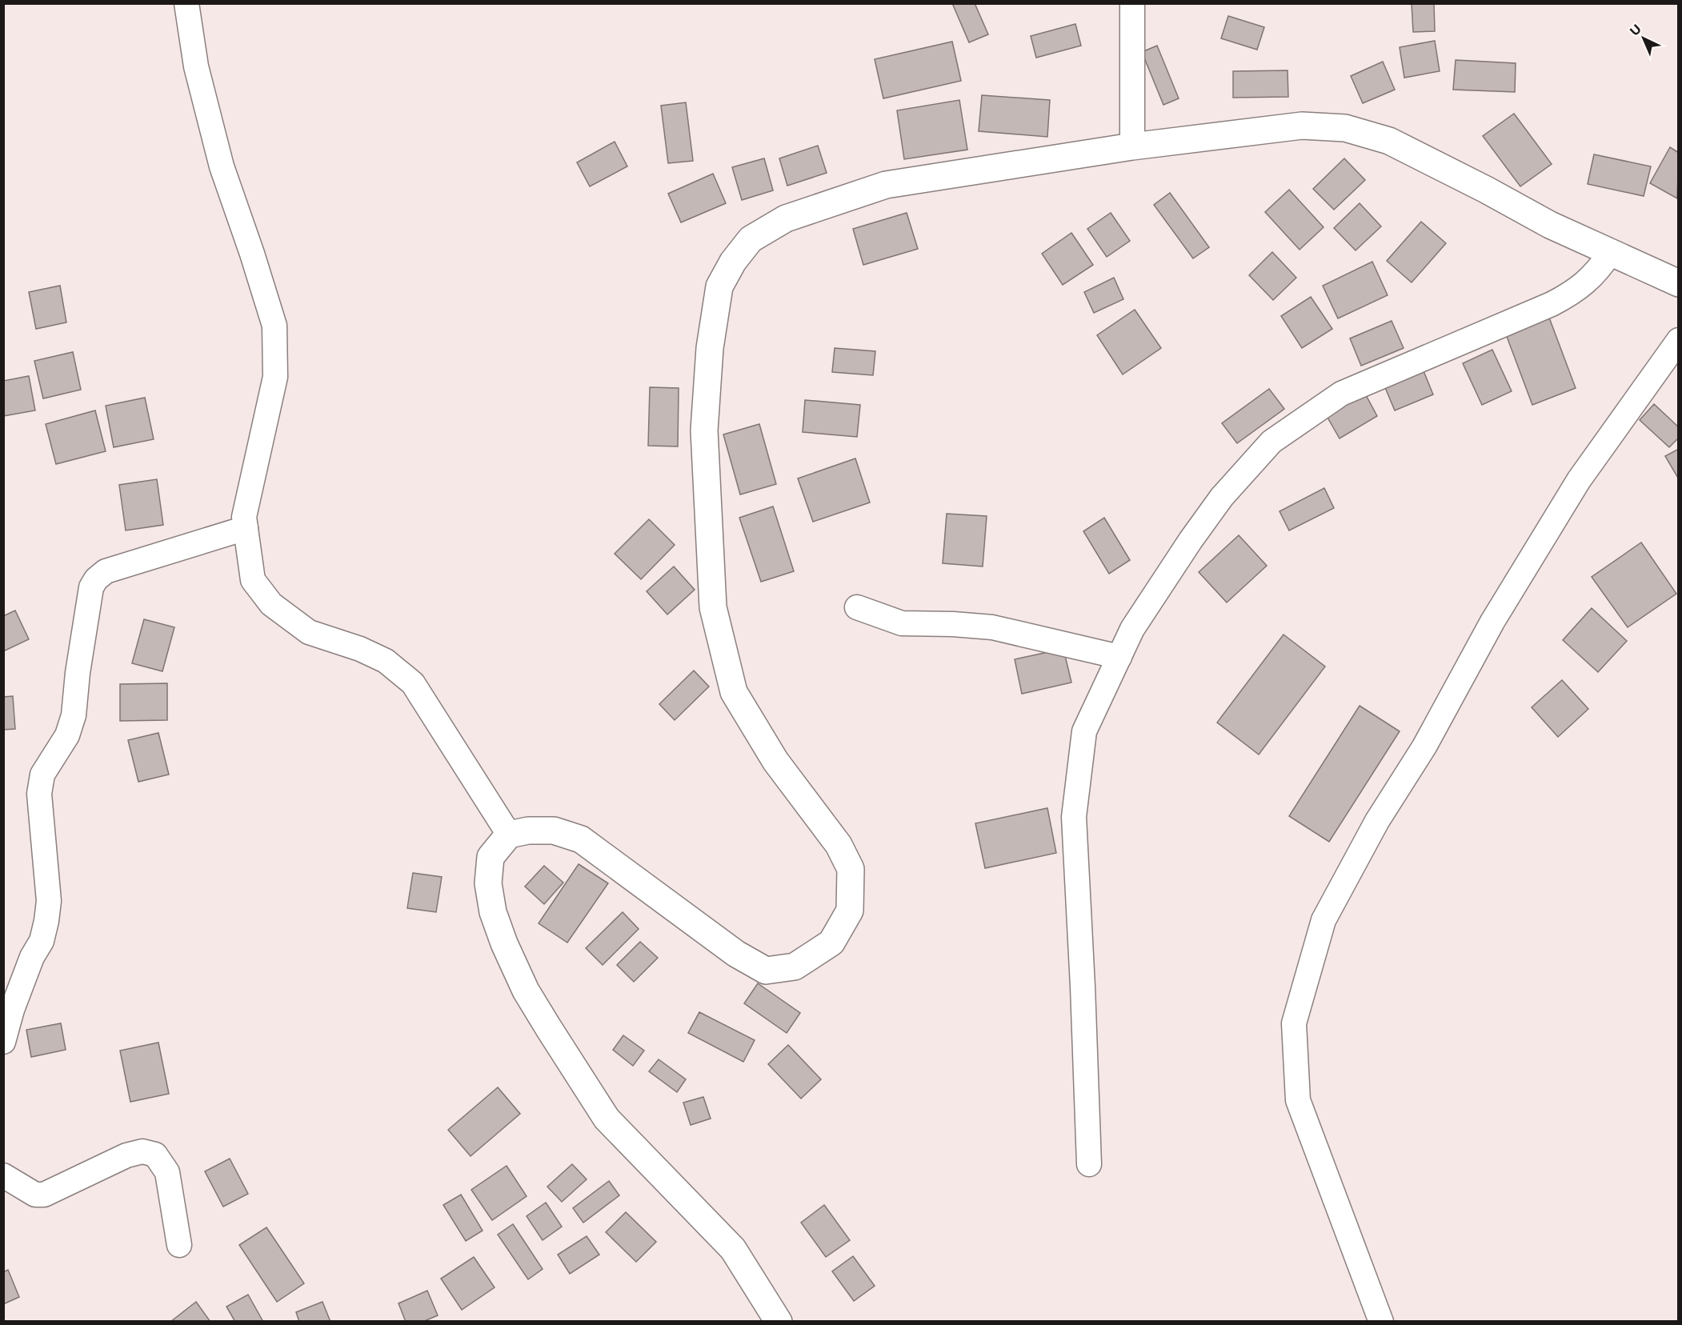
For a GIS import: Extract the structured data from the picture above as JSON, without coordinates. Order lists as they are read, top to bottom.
{
  "north": "top left"
}
